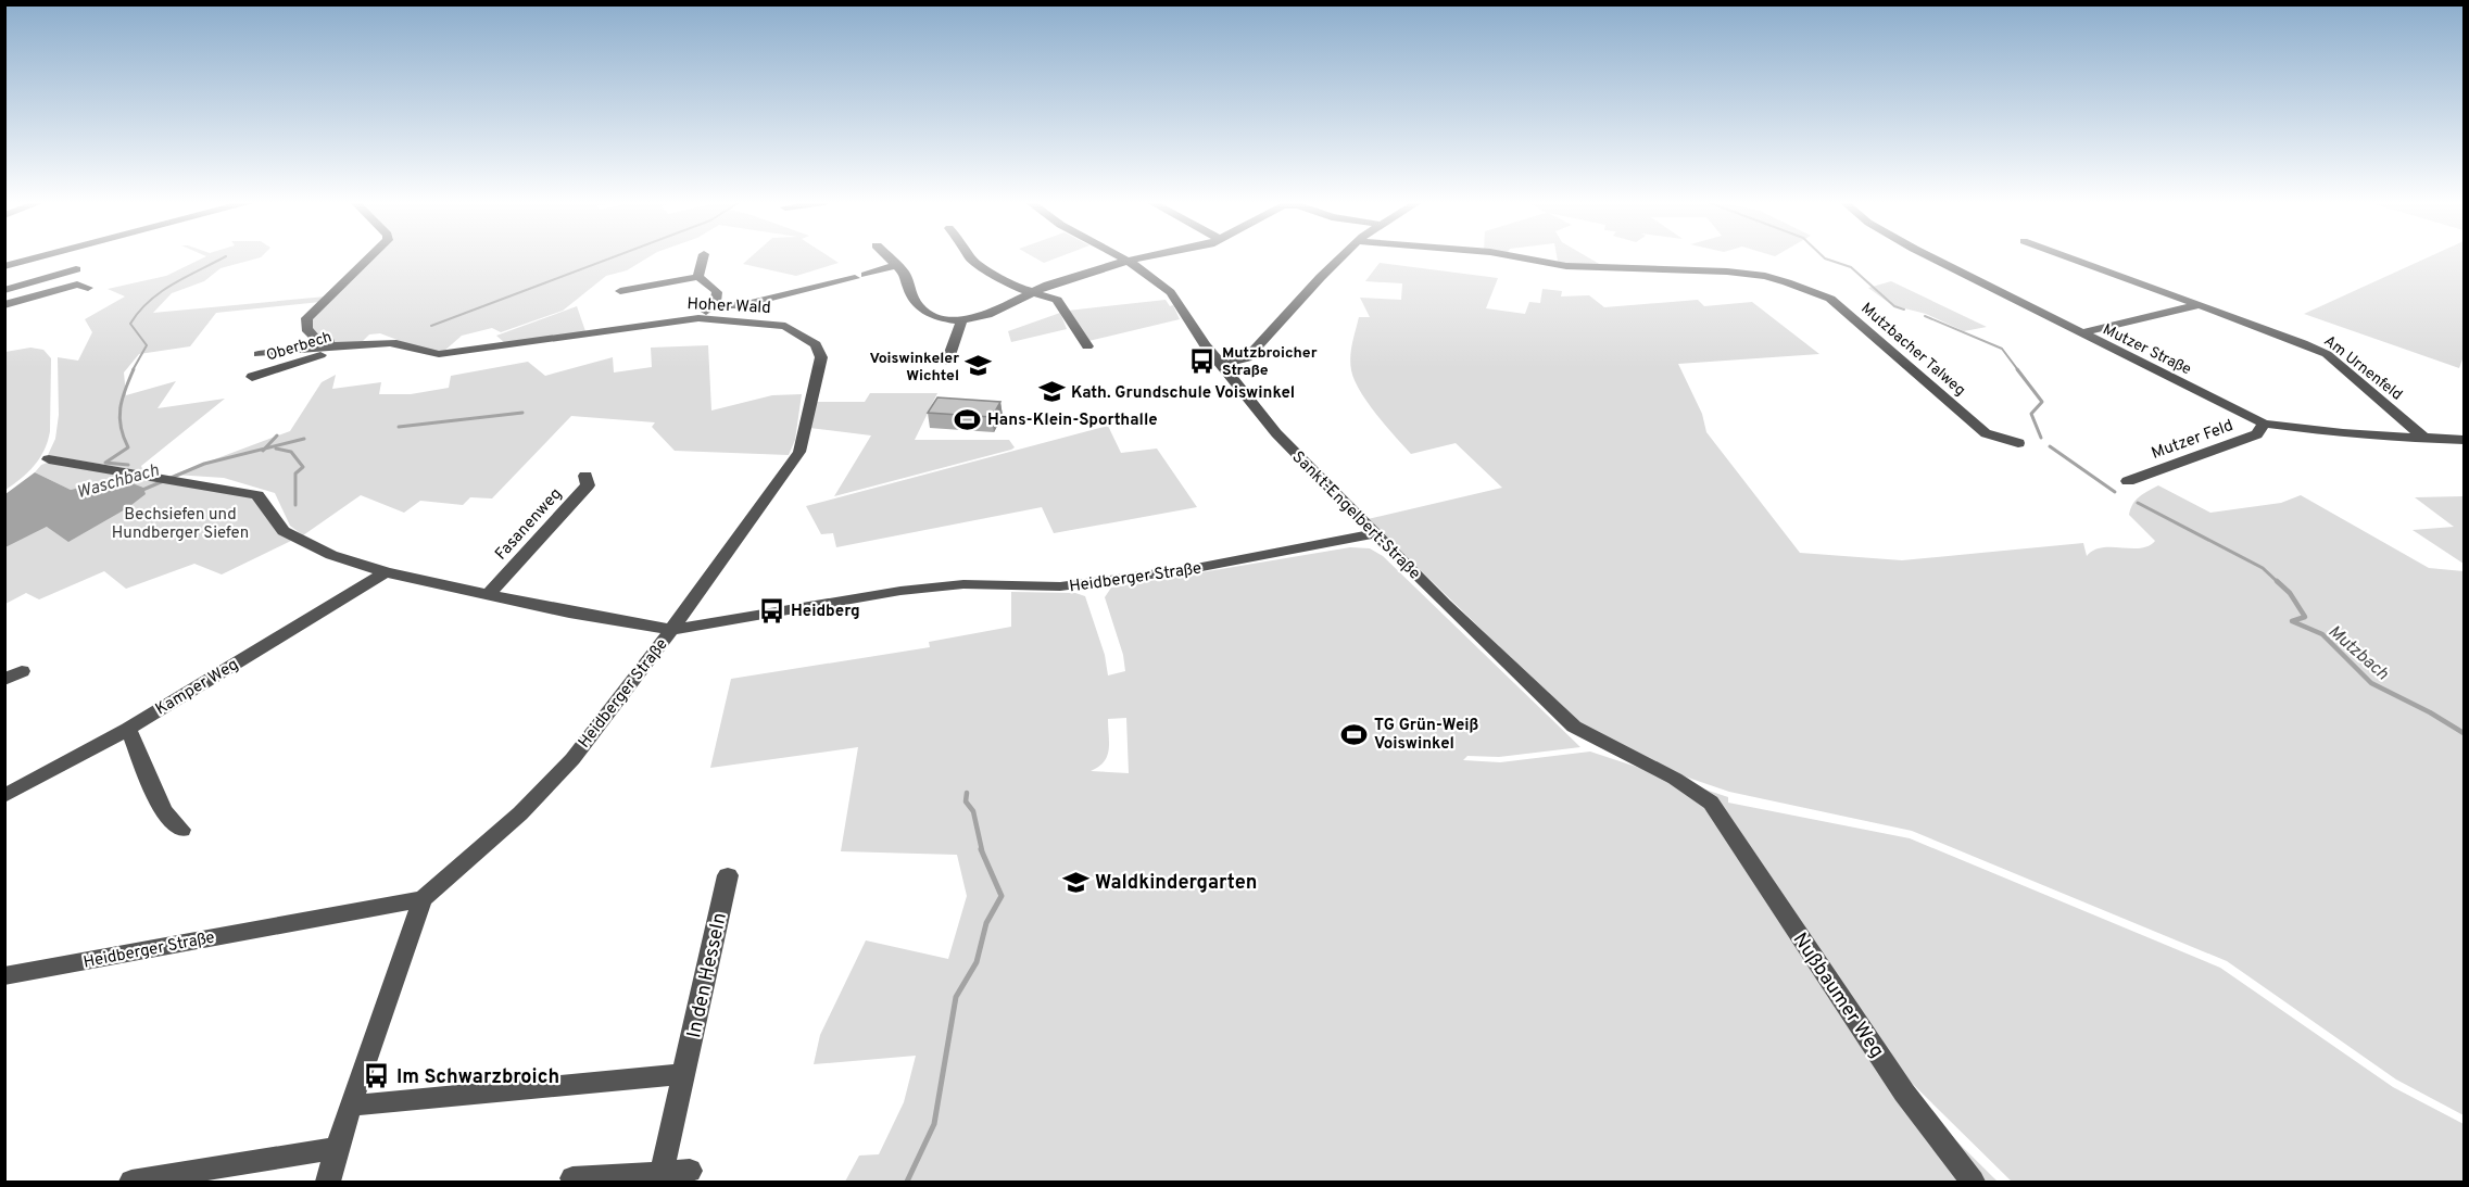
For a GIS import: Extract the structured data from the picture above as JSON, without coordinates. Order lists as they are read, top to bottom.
{
  "streets": {
    "street": [
      "Hoher Wald",
      "Oberbech",
      "Mutzbacher Talweg",
      "Mutzer Straße",
      "Am Urnenfeld",
      "Mutzer Feld",
      "Sankt-Engelbert-Straße",
      "Fasanenweg",
      "Heidberger Straße",
      "Kamper Weg",
      "In den Hesseln",
      "Nußbaumer Weg"
    ]
  },
  "crossings": [
    ["Hoher Wald", "Oberbech"],
    ["Hoher Wald", "Heidberger Straße"],
    ["Mutzer Straße", "Am Urnenfeld"],
    ["Mutzer Straße", "Mutzer Feld"],
    ["Sankt-Engelbert-Straße", "Heidberger Straße"],
    ["Sankt-Engelbert-Straße", "Nußbaumer Weg"]
  ],
  "water": ["Waschbach", "Mutzbach"],
  "parks": ["Bechsiefen und Hundberger Siefen"],
  "places": {
    "bus stop": ["Mutzbroicher Straße", "Heidberg", "Im Schwarzbroich"],
    "school or university": ["Voiswinkeler Wichtel", "Kath. Grundschule Voiswinkel", "Waldkindergarten"],
    "sports": ["Hans-Klein-Sporthalle", "TG Grün-Weiß Voiswinkel"]
  }
}
